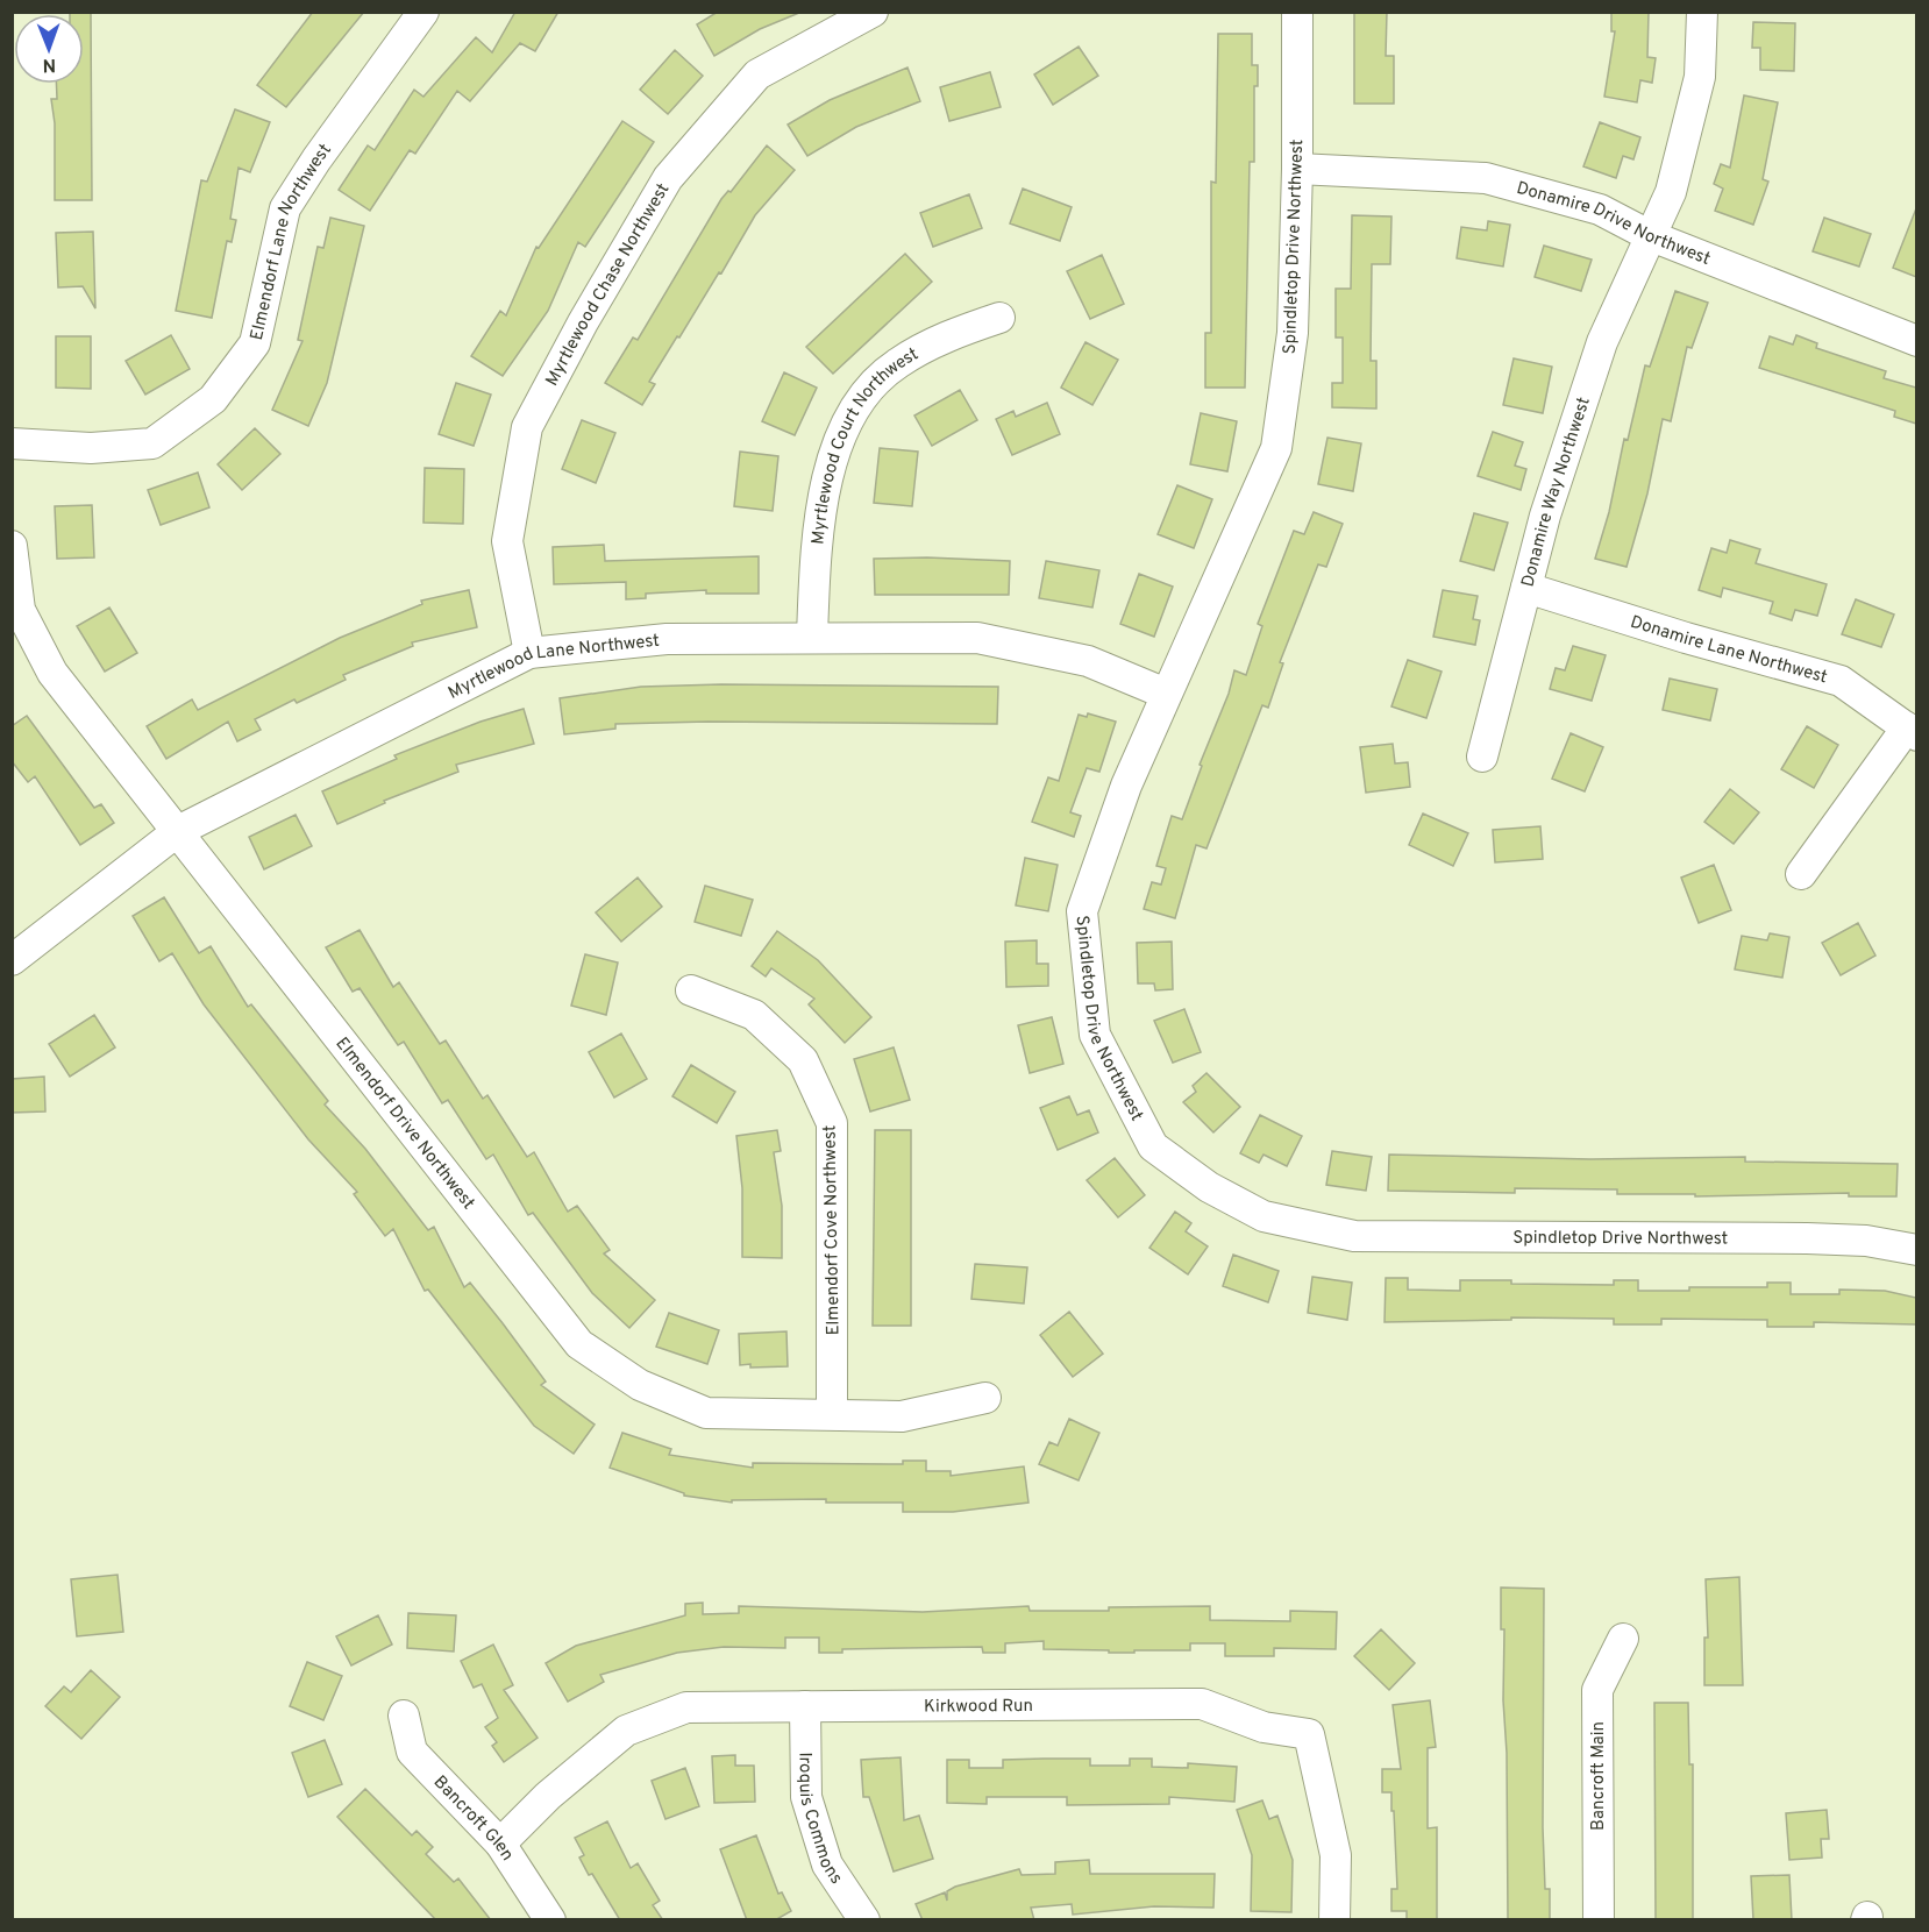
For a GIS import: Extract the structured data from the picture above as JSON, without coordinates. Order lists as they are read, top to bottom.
{
  "streets": {
    "street": [
      "Donamire Drive Northwest",
      "Elmendorf Lane Northwest",
      "Spindletop Drive Northwest",
      "Myrtlewood Chase Northwest",
      "Myrtlewood Court Northwest",
      "Donamire Way Northwest",
      "Donamire Lane Northwest",
      "Myrtlewood Lane Northwest",
      "Elmendorf Drive Northwest",
      "Elmendorf Cove Northwest",
      "Kirkwood Run",
      "Bancroft Main",
      "Iroquis Commons",
      "Bancroft Glen"
    ]
  },
  "crossings": [
    ["Donamire Drive Northwest", "Spindletop Drive Northwest"],
    ["Donamire Drive Northwest", "Donamire Way Northwest"],
    ["Spindletop Drive Northwest", "Myrtlewood Lane Northwest"],
    ["Myrtlewood Chase Northwest", "Myrtlewood Lane Northwest"],
    ["Myrtlewood Court Northwest", "Myrtlewood Lane Northwest"],
    ["Donamire Way Northwest", "Donamire Lane Northwest"],
    ["Myrtlewood Lane Northwest", "Elmendorf Drive Northwest"],
    ["Elmendorf Drive Northwest", "Elmendorf Cove Northwest"],
    ["Kirkwood Run", "Iroquis Commons"],
    ["Kirkwood Run", "Bancroft Glen"]
  ],
  "north": "bottom"
}
